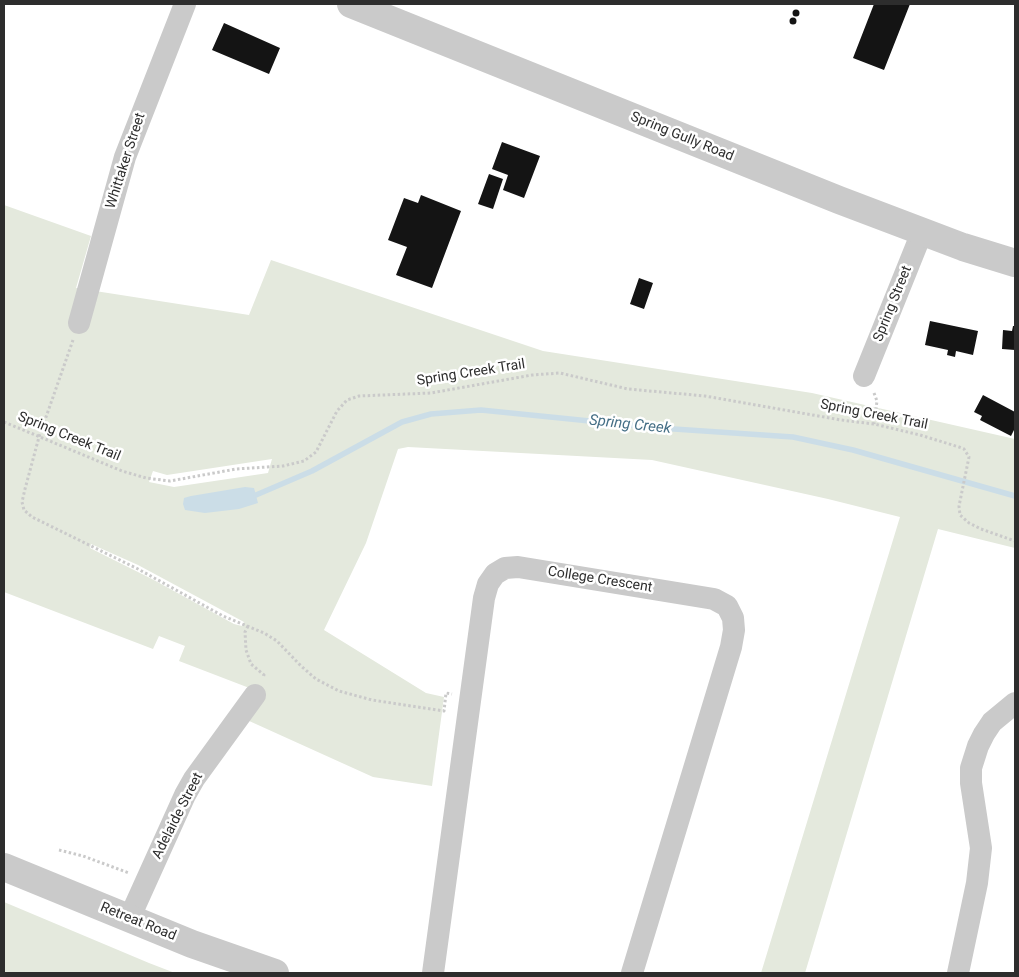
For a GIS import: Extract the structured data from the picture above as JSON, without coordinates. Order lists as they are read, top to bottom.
{
  "streets": {
    "street": [
      "Spring Gully Road",
      "Whittaker Street",
      "Spring Street",
      "College Crescent",
      "Adelaide Street",
      "Retreat Road"
    ],
    "path": ["Spring Creek Trail"]
  },
  "crossings": [
    ["Spring Gully Road", "Spring Street"],
    ["Adelaide Street", "Retreat Road"]
  ],
  "water": ["Spring Creek"]
}
